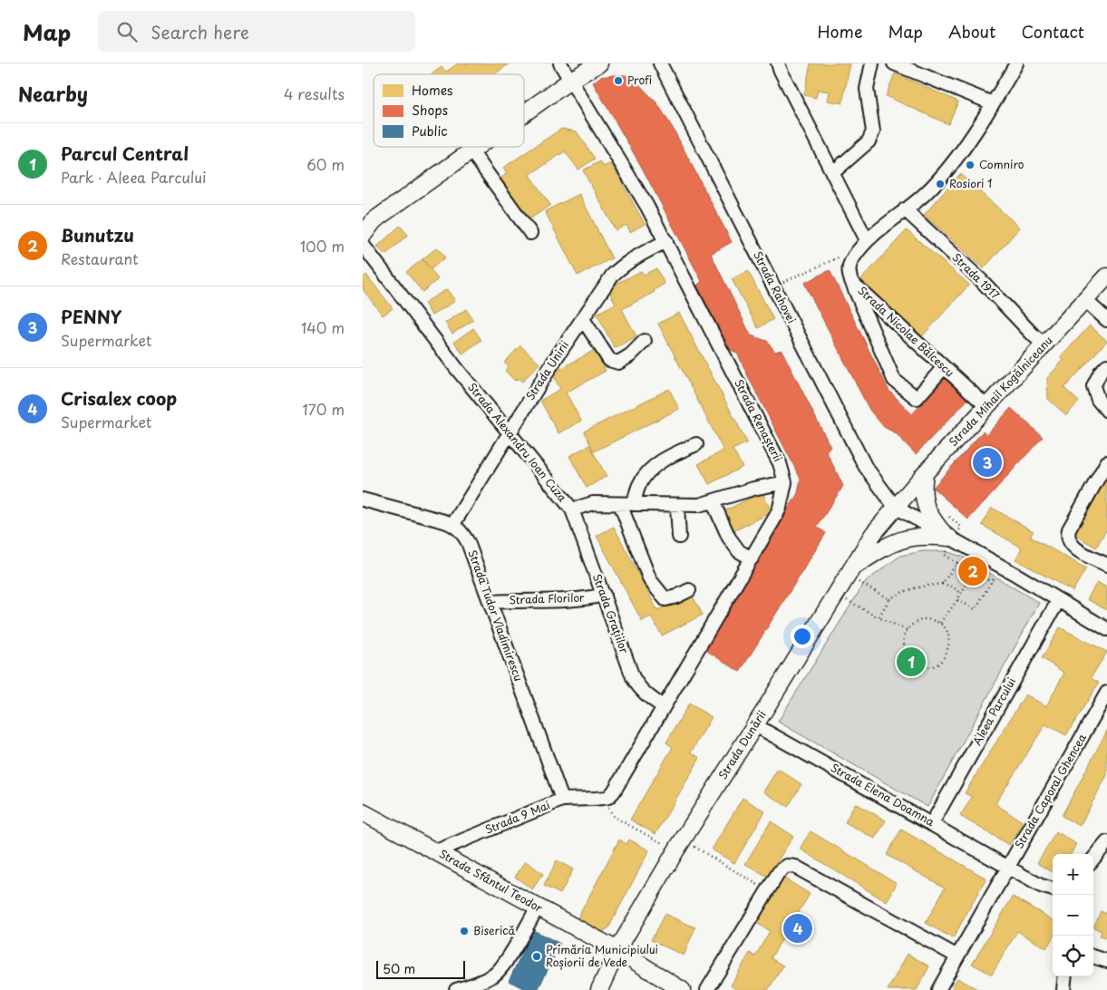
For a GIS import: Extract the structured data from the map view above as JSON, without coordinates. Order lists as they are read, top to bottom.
{
  "streets": {
    "main road": ["Strada Mihail Kogălniceanu", "Strada Dunării", "Strada Sfântul Teodor"],
    "street": [
      "Strada 1917",
      "Strada Rahovei",
      "Strada Nicolae Bălcescu",
      "Strada Unirii",
      "Strada Renașterii",
      "Strada Alexandru Ioan Cuza",
      "Strada Florilor",
      "Strada Grațiilor",
      "Strada Tudor Vladimirescu",
      "Aleea Parcului",
      "Strada Caporal Ghencea",
      "Strada Elena Doamna",
      "Strada 9 Mai"
    ]
  },
  "crossings": [
    ["Strada 1917", "Strada Nicolae Bălcescu"],
    ["Strada 1917", "Strada Mihail Kogălniceanu"],
    ["Strada Rahovei", "Strada Mihail Kogălniceanu"],
    ["Strada Rahovei", "Strada Dunării"],
    ["Strada Nicolae Bălcescu", "Strada Mihail Kogălniceanu"],
    ["Strada Unirii", "Strada Renașterii"],
    ["Strada Unirii", "Strada Alexandru Ioan Cuza"],
    ["Strada Unirii", "Strada Tudor Vladimirescu"],
    ["Strada Mihail Kogălniceanu", "Strada Dunării"],
    ["Strada Renașterii", "Strada Alexandru Ioan Cuza"],
    ["Strada Alexandru Ioan Cuza", "Strada Grațiilor"],
    ["Strada Florilor", "Strada Grațiilor"],
    ["Strada Florilor", "Strada Tudor Vladimirescu"],
    ["Strada Tudor Vladimirescu", "Strada 9 Mai"],
    ["Aleea Parcului", "Strada Elena Doamna"],
    ["Strada Dunării", "Strada Elena Doamna"],
    ["Strada Dunării", "Strada Sfântul Teodor"],
    ["Strada Caporal Ghencea", "Strada Elena Doamna"],
    ["Strada 9 Mai", "Strada Sfântul Teodor"]
  ],
  "places": [
    "Profi",
    "Comniro",
    "Rosiori 1",
    "Biserică",
    "Primăria Municipiului Roșiorii de Vede"
  ],
  "legend": ["Homes", "Shops", "Public"],
  "scale_bar": "50 m",
  "page": {
    "header": "Map",
    "search": "Search here",
    "nav": [
      "Home",
      "Map",
      "About",
      "Contact"
    ],
    "heading": ["Nearby", "4 results"],
    "list": [
      {
        "mark": "1",
        "name": "Parcul Central",
        "note": "Park · Aleea Parcului",
        "value": "60 m"
      },
      {
        "mark": "2",
        "name": "Bunutzu",
        "note": "Restaurant",
        "value": "100 m"
      },
      {
        "mark": "3",
        "name": "PENNY",
        "note": "Supermarket",
        "value": "140 m"
      },
      {
        "mark": "4",
        "name": "Crisalex coop",
        "note": "Supermarket",
        "value": "170 m"
      }
    ],
    "pins": [
      "3",
      "2",
      "1",
      "4"
    ],
    "map_buttons": ["+", "−"],
    "scale": "50 m"
  }
}
